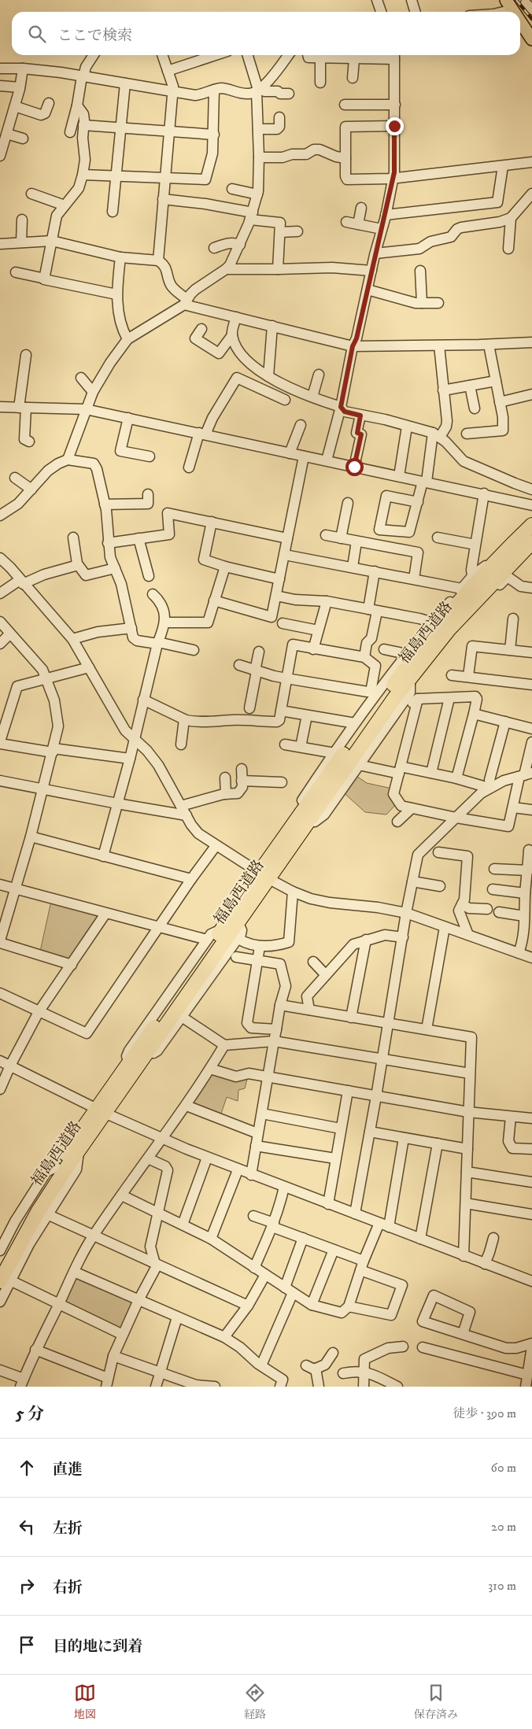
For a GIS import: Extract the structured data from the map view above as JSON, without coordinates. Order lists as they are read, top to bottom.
{
  "streets": {
    "highway": ["福島西道路"]
  },
  "page": {
    "search": "ここで検索",
    "heading": ["5 分", "徒歩 · 390 m"],
    "list": [
      ["直進", "60 m"],
      ["左折", "20 m"],
      ["右折", "310 m"],
      "目的地に到着"
    ],
    "nav": ["地図", "経路", "保存済み"]
  }
}
